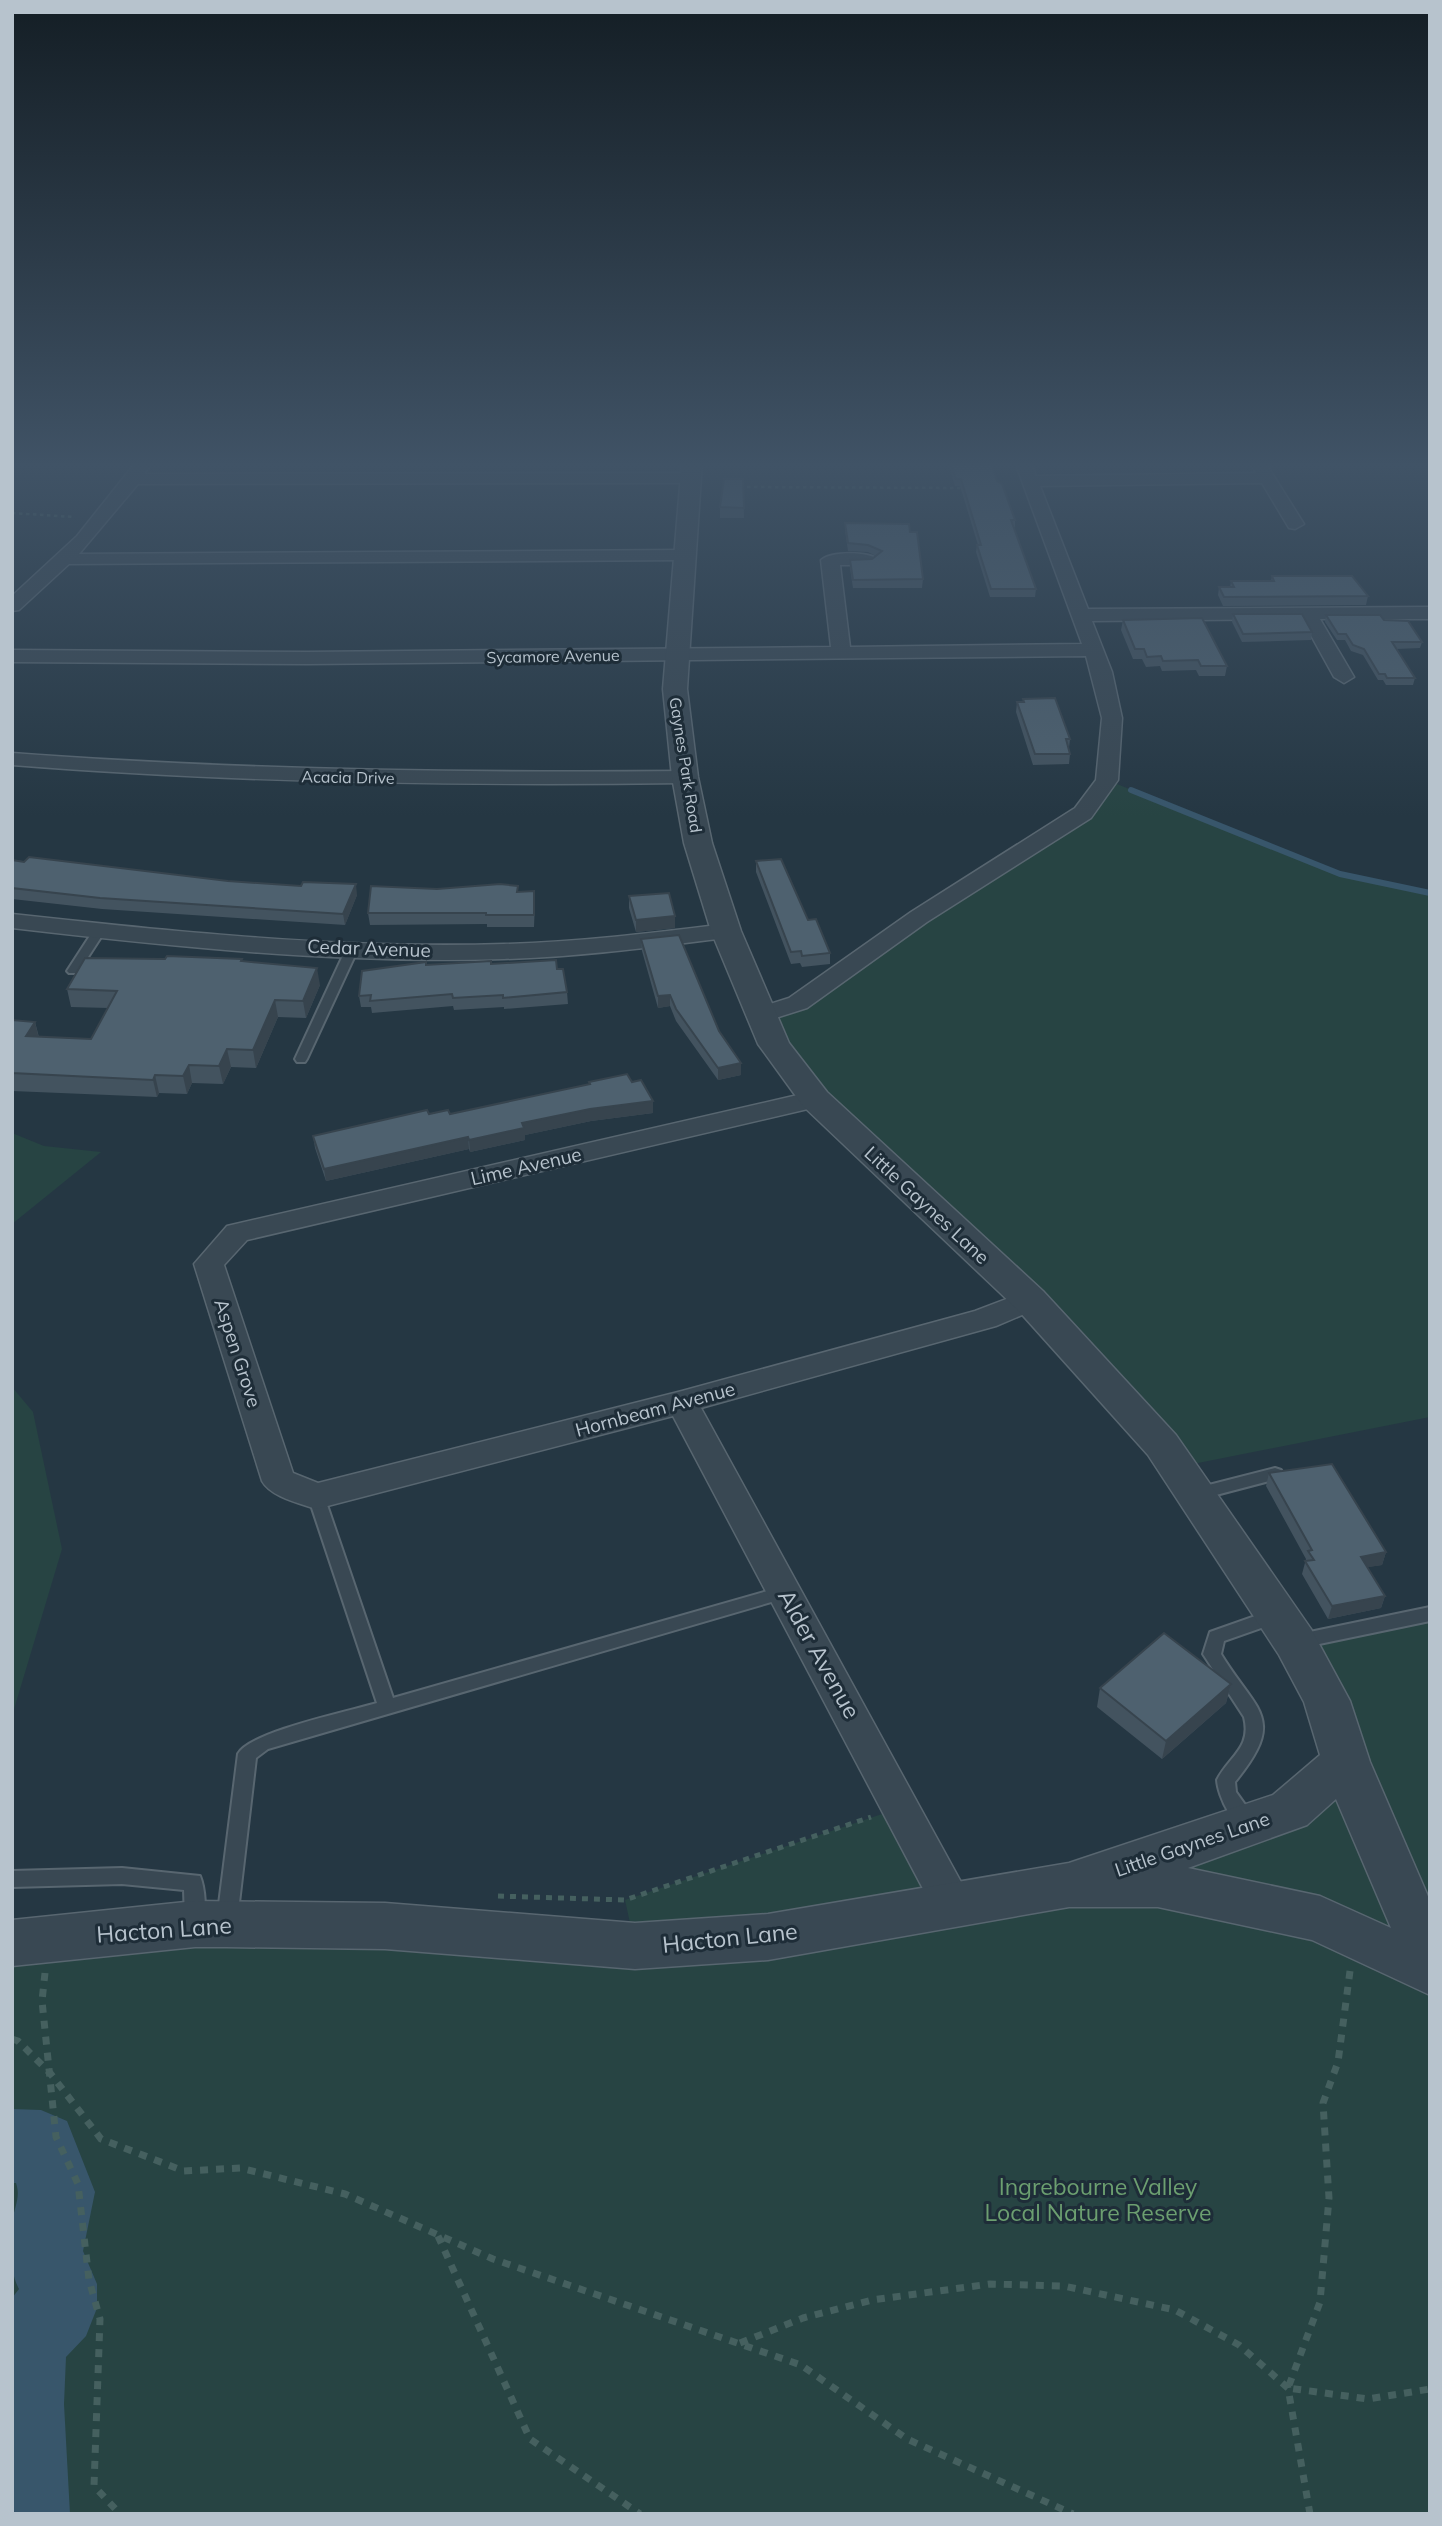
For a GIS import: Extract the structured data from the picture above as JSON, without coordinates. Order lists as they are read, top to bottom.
{
  "streets": {
    "street": [
      "Sycamore Avenue",
      "Gaynes Park Road",
      "Acacia Drive",
      "Cedar Avenue",
      "Lime Avenue",
      "Little Gaynes Lane",
      "Aspen Grove",
      "Hornbeam Avenue",
      "Alder Avenue",
      "Hacton Lane"
    ]
  },
  "crossings": [
    ["Sycamore Avenue", "Gaynes Park Road"],
    ["Gaynes Park Road", "Acacia Drive"],
    ["Gaynes Park Road", "Cedar Avenue"],
    ["Gaynes Park Road", "Little Gaynes Lane"],
    ["Lime Avenue", "Little Gaynes Lane"],
    ["Lime Avenue", "Aspen Grove"],
    ["Little Gaynes Lane", "Hornbeam Avenue"],
    ["Little Gaynes Lane", "Hacton Lane"],
    ["Aspen Grove", "Hornbeam Avenue"],
    ["Hornbeam Avenue", "Alder Avenue"],
    ["Alder Avenue", "Hacton Lane"]
  ],
  "parks": ["Ingrebourne Valley Local Nature Reserve"]
}
